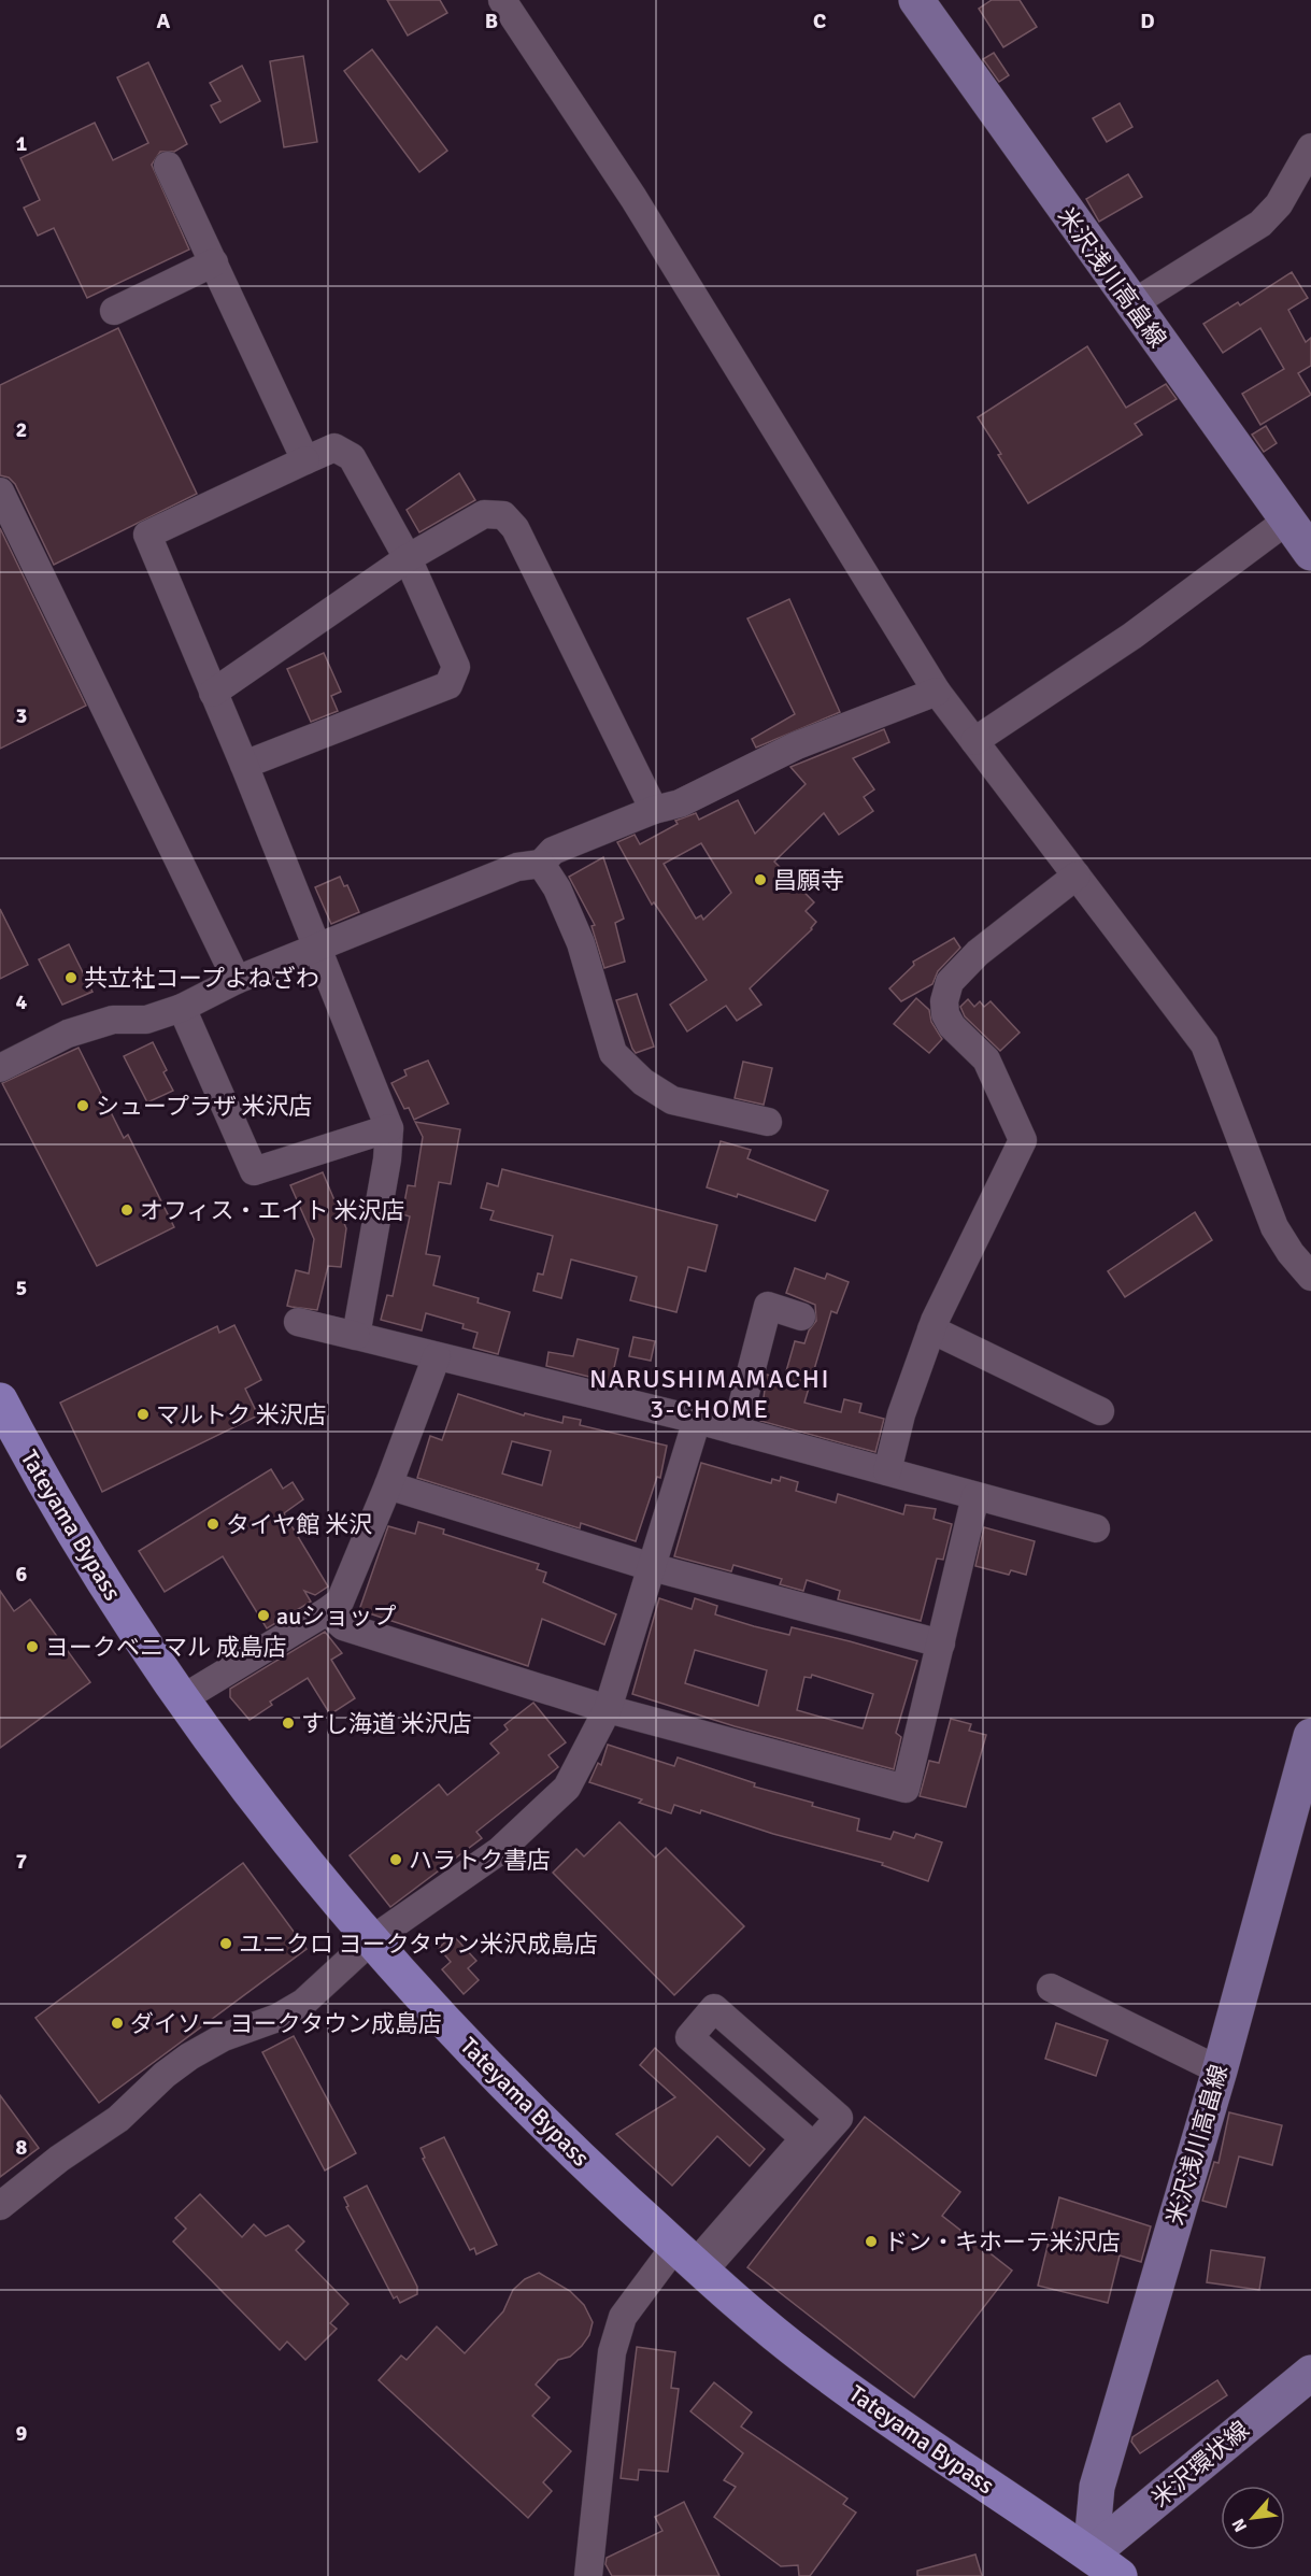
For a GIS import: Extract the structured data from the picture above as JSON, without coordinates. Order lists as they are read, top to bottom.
{
  "streets": {
    "highway": ["Tateyama Bypass"],
    "main road": ["米沢浅川高畠線", "米沢環状線"]
  },
  "crossings": [
    ["米沢浅川高畠線", "Tateyama Bypass"],
    ["米沢浅川高畠線", "米沢環状線"],
    ["Tateyama Bypass", "米沢環状線"]
  ],
  "districts": ["NARUSHIMAMACHI 3-CHOME"],
  "places": [
    "昌願寺",
    "共立社コープよねざわ",
    "シュープラザ 米沢店",
    "オフィス・エイト 米沢店",
    "マルトク 米沢店",
    "タイヤ館 米沢",
    "auショップ",
    "ヨークベニマル 成島店",
    "すし海道 米沢店",
    "ハラトク書店",
    "ユニクロ ヨークタウン米沢成島店",
    "ダイソー ヨークタウン成島店",
    "ドン・キホーテ米沢店"
  ],
  "north": "bottom left",
  "grid": {
    "columns": [
      "A",
      "B",
      "C",
      "D"
    ],
    "rows": [
      "1",
      "2",
      "3",
      "4",
      "5",
      "6",
      "7",
      "8",
      "9"
    ]
  }
}
